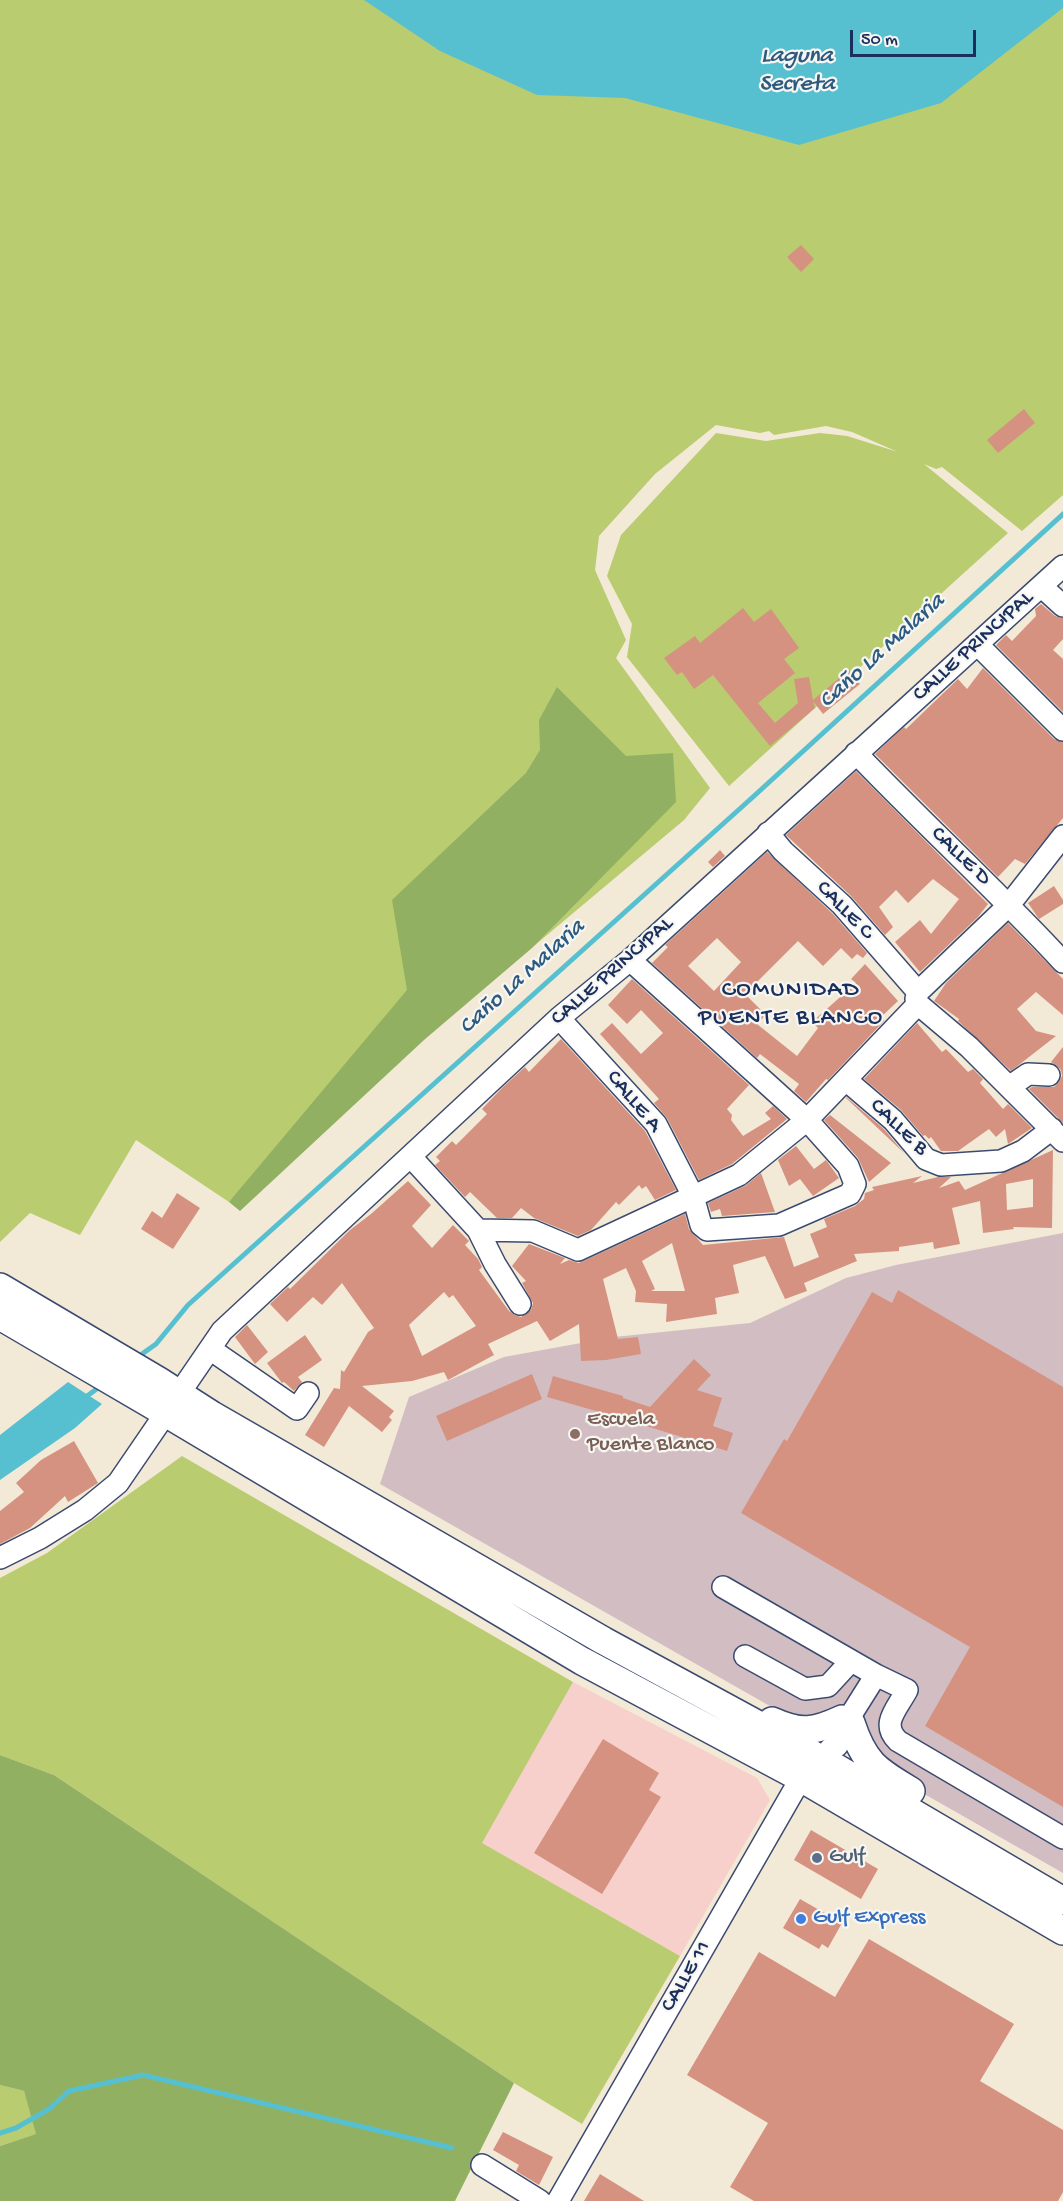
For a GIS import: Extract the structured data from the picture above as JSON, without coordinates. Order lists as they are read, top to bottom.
{
  "streets": {
    "street": [
      "CALLE PRINCIPAL",
      "CALLE D",
      "CALLE C",
      "CALLE A",
      "CALLE B",
      "CALLE 11"
    ]
  },
  "crossings": [
    ["CALLE PRINCIPAL", "CALLE D"],
    ["CALLE PRINCIPAL", "CALLE C"],
    ["CALLE PRINCIPAL", "CALLE A"],
    ["CALLE C", "CALLE B"]
  ],
  "districts": ["COMUNIDAD PUENTE BLANCO"],
  "water": ["Laguna Secreta", "Caño La Malaria"],
  "places": ["Escuela Puente Blanco", "Gulf", "Gulf Express"],
  "scale_bar": "50 m"
}
